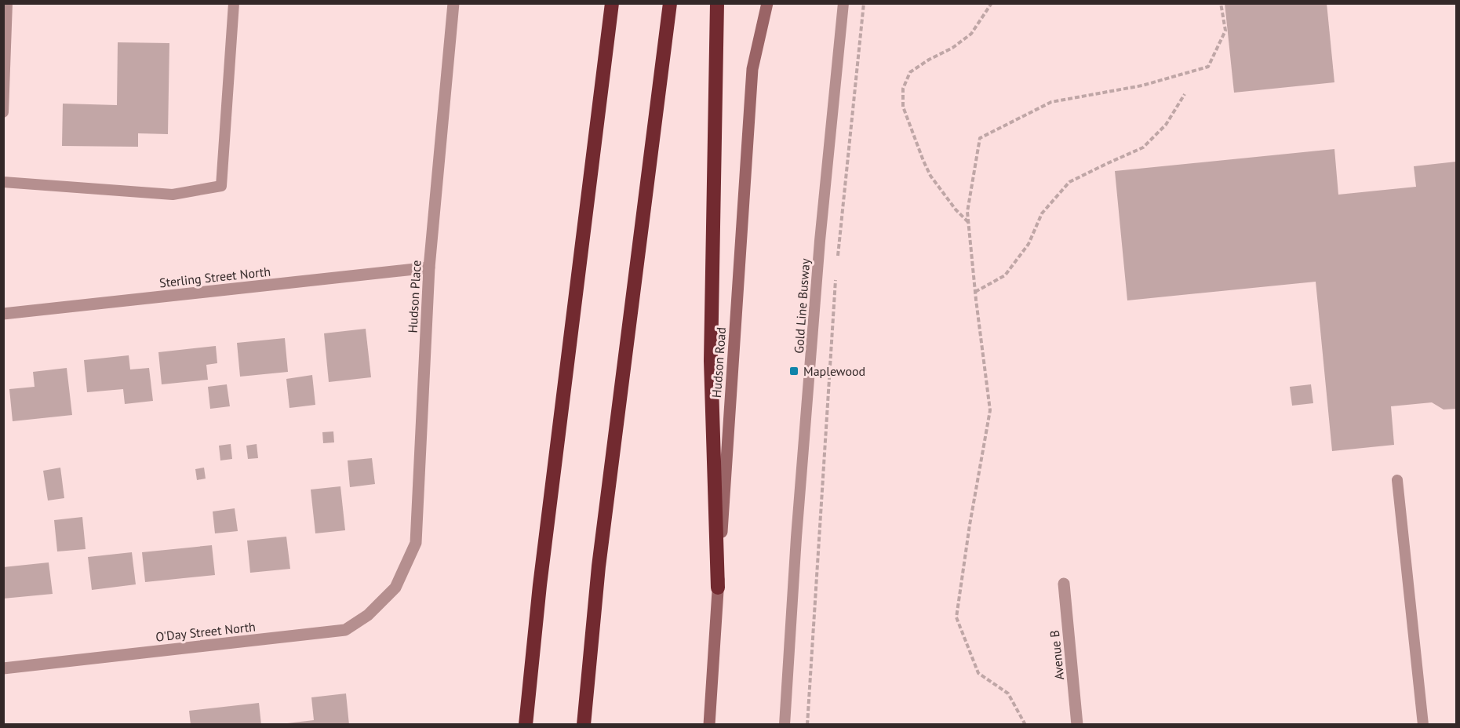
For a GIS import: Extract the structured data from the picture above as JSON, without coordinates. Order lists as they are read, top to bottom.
{
  "streets": {
    "street": [
      "Sterling Street North",
      "Hudson Place",
      "Hudson Road",
      "O'Day Street North",
      "Avenue B"
    ],
    "lane": ["Gold Line Busway"]
  },
  "crossings": [
    ["Sterling Street North", "Hudson Place"],
    ["Hudson Place", "O'Day Street North"]
  ],
  "places": {
    "transit": ["Maplewood"]
  }
}
